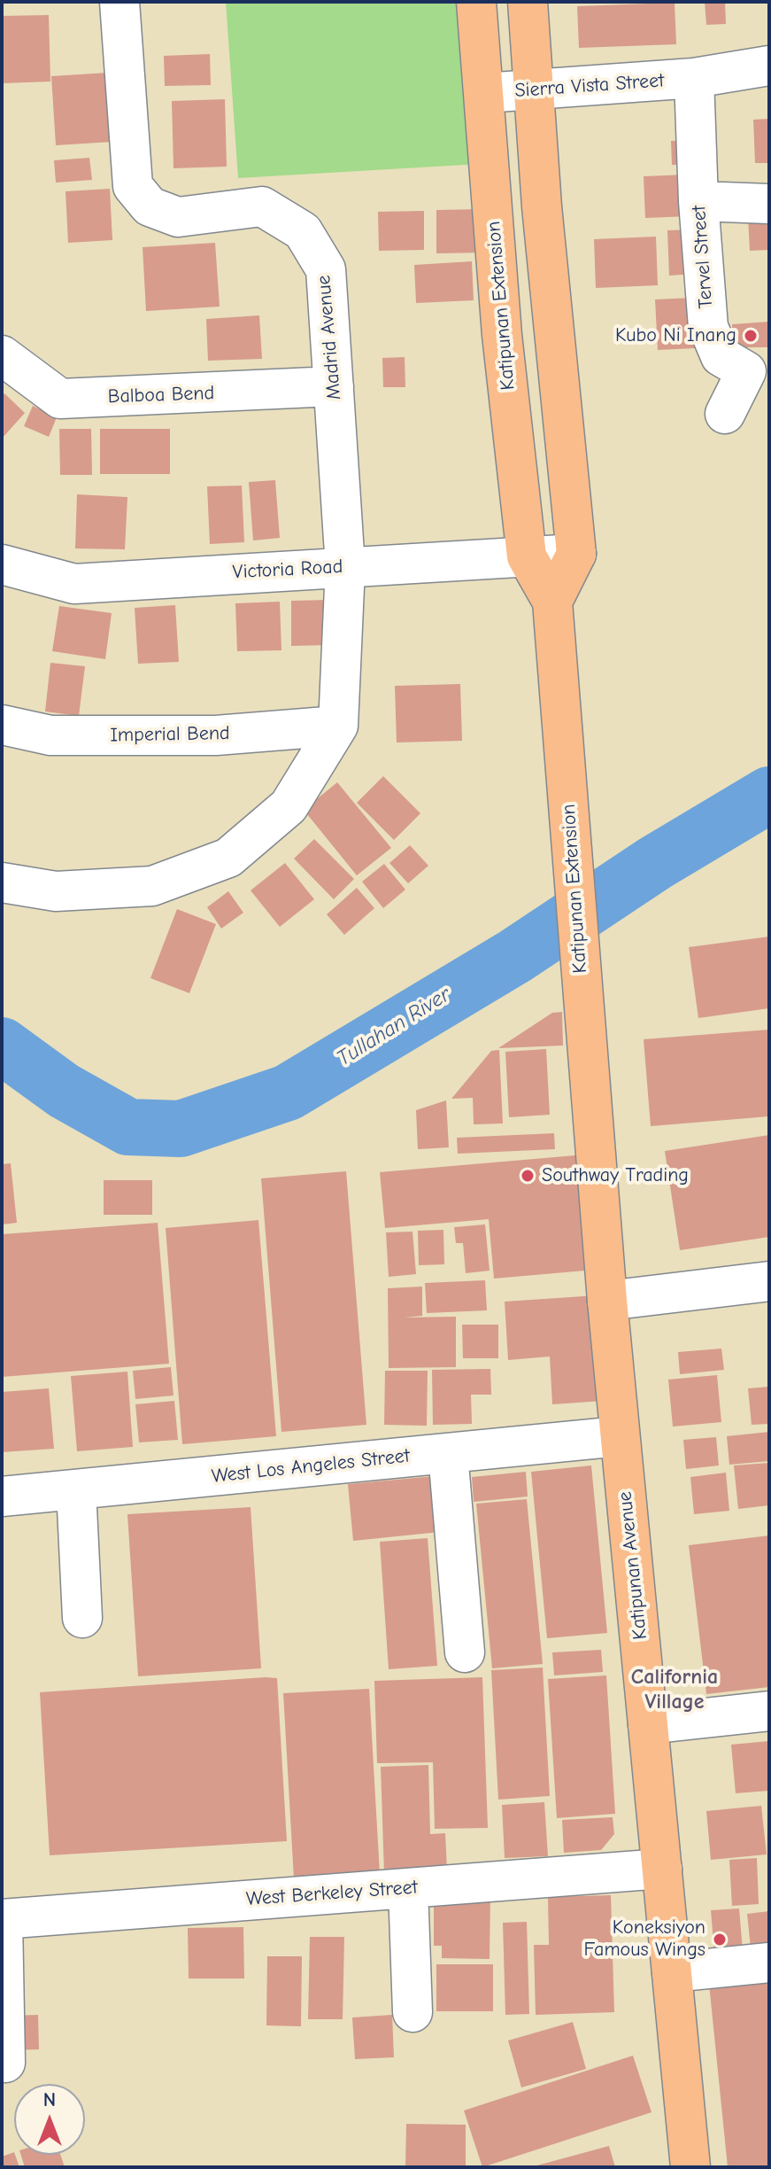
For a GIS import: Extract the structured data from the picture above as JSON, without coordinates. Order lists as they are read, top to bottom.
{
  "streets": {
    "main road": ["Katipunan Extension", "Katipunan Avenue"],
    "street": [
      "Sierra Vista Street",
      "Tervel Street",
      "Madrid Avenue",
      "Balboa Bend",
      "Victoria Road",
      "Imperial Bend",
      "West Los Angeles Street",
      "West Berkeley Street"
    ]
  },
  "crossings": [
    ["Sierra Vista Street", "Tervel Street"],
    ["Sierra Vista Street", "Katipunan Extension"],
    ["Katipunan Extension", "Victoria Road"],
    ["Katipunan Extension", "Katipunan Avenue"],
    ["Madrid Avenue", "Balboa Bend"],
    ["Madrid Avenue", "Victoria Road"],
    ["Madrid Avenue", "Imperial Bend"],
    ["West Los Angeles Street", "Katipunan Avenue"],
    ["Katipunan Avenue", "West Berkeley Street"]
  ],
  "districts": ["California Village"],
  "water": ["Tullahan River"],
  "places": ["Kubo Ni Inang", "Southway Trading", "Koneksiyon Famous Wings"],
  "north": "top"
}
